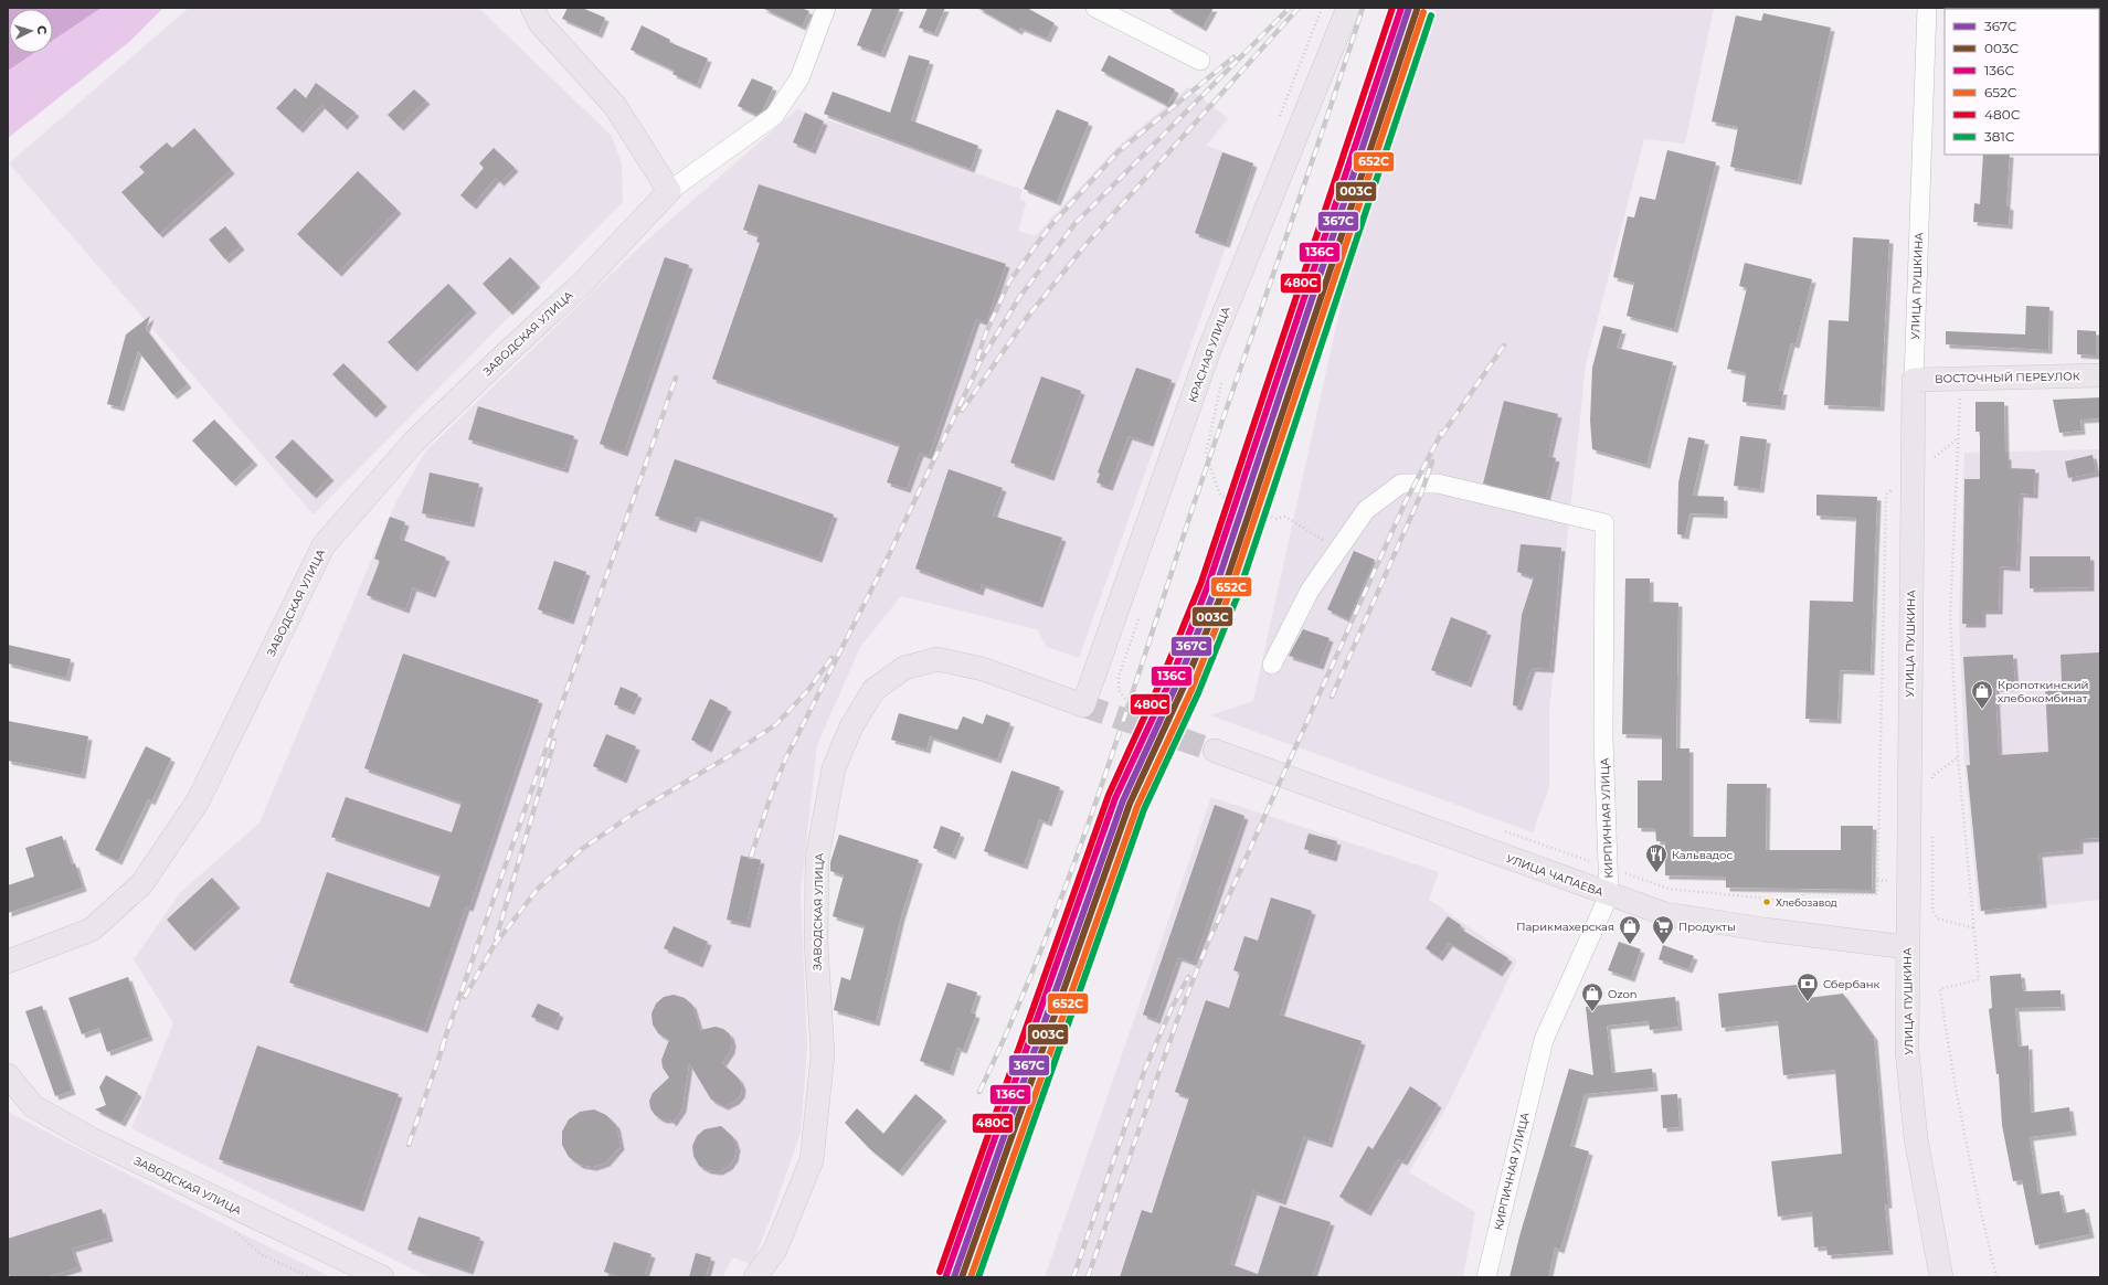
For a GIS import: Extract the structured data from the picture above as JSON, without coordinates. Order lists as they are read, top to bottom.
{
  "streets": {
    "main road": [
      "УЛИЦА ПУШКИНА",
      "ЗАВОДСКАЯ УЛИЦА",
      "КРАСНАЯ УЛИЦА",
      "ВОСТОЧНЫЙ ПЕРЕУЛОК",
      "УЛИЦА ЧАПАЕВА"
    ],
    "street": ["КИРПИЧНАЯ УЛИЦА"]
  },
  "crossings": [
    ["УЛИЦА ПУШКИНА", "ВОСТОЧНЫЙ ПЕРЕУЛОК"],
    ["УЛИЦА ПУШКИНА", "УЛИЦА ЧАПАЕВА"],
    ["ЗАВОДСКАЯ УЛИЦА", "КРАСНАЯ УЛИЦА"],
    ["КИРПИЧНАЯ УЛИЦА", "УЛИЦА ЧАПАЕВА"]
  ],
  "places": {
    "shop": ["Кропоткинский хлебокомбинат", "Парикмахерская", "Ozon"],
    "restaurant": ["Кальвадос"],
    "other": ["Хлебозавод"],
    "supermarket": ["Продукты"],
    "bank": ["Сбербанк"]
  },
  "lines": [
    "transit line 367С",
    "transit line 136С",
    "transit line 480С",
    "transit line 003С",
    "transit line 652С",
    "transit line 381С"
  ],
  "legend": [
    "367С",
    "003С",
    "136С",
    "652С",
    "480С",
    "381С"
  ],
  "north": "right"
}
